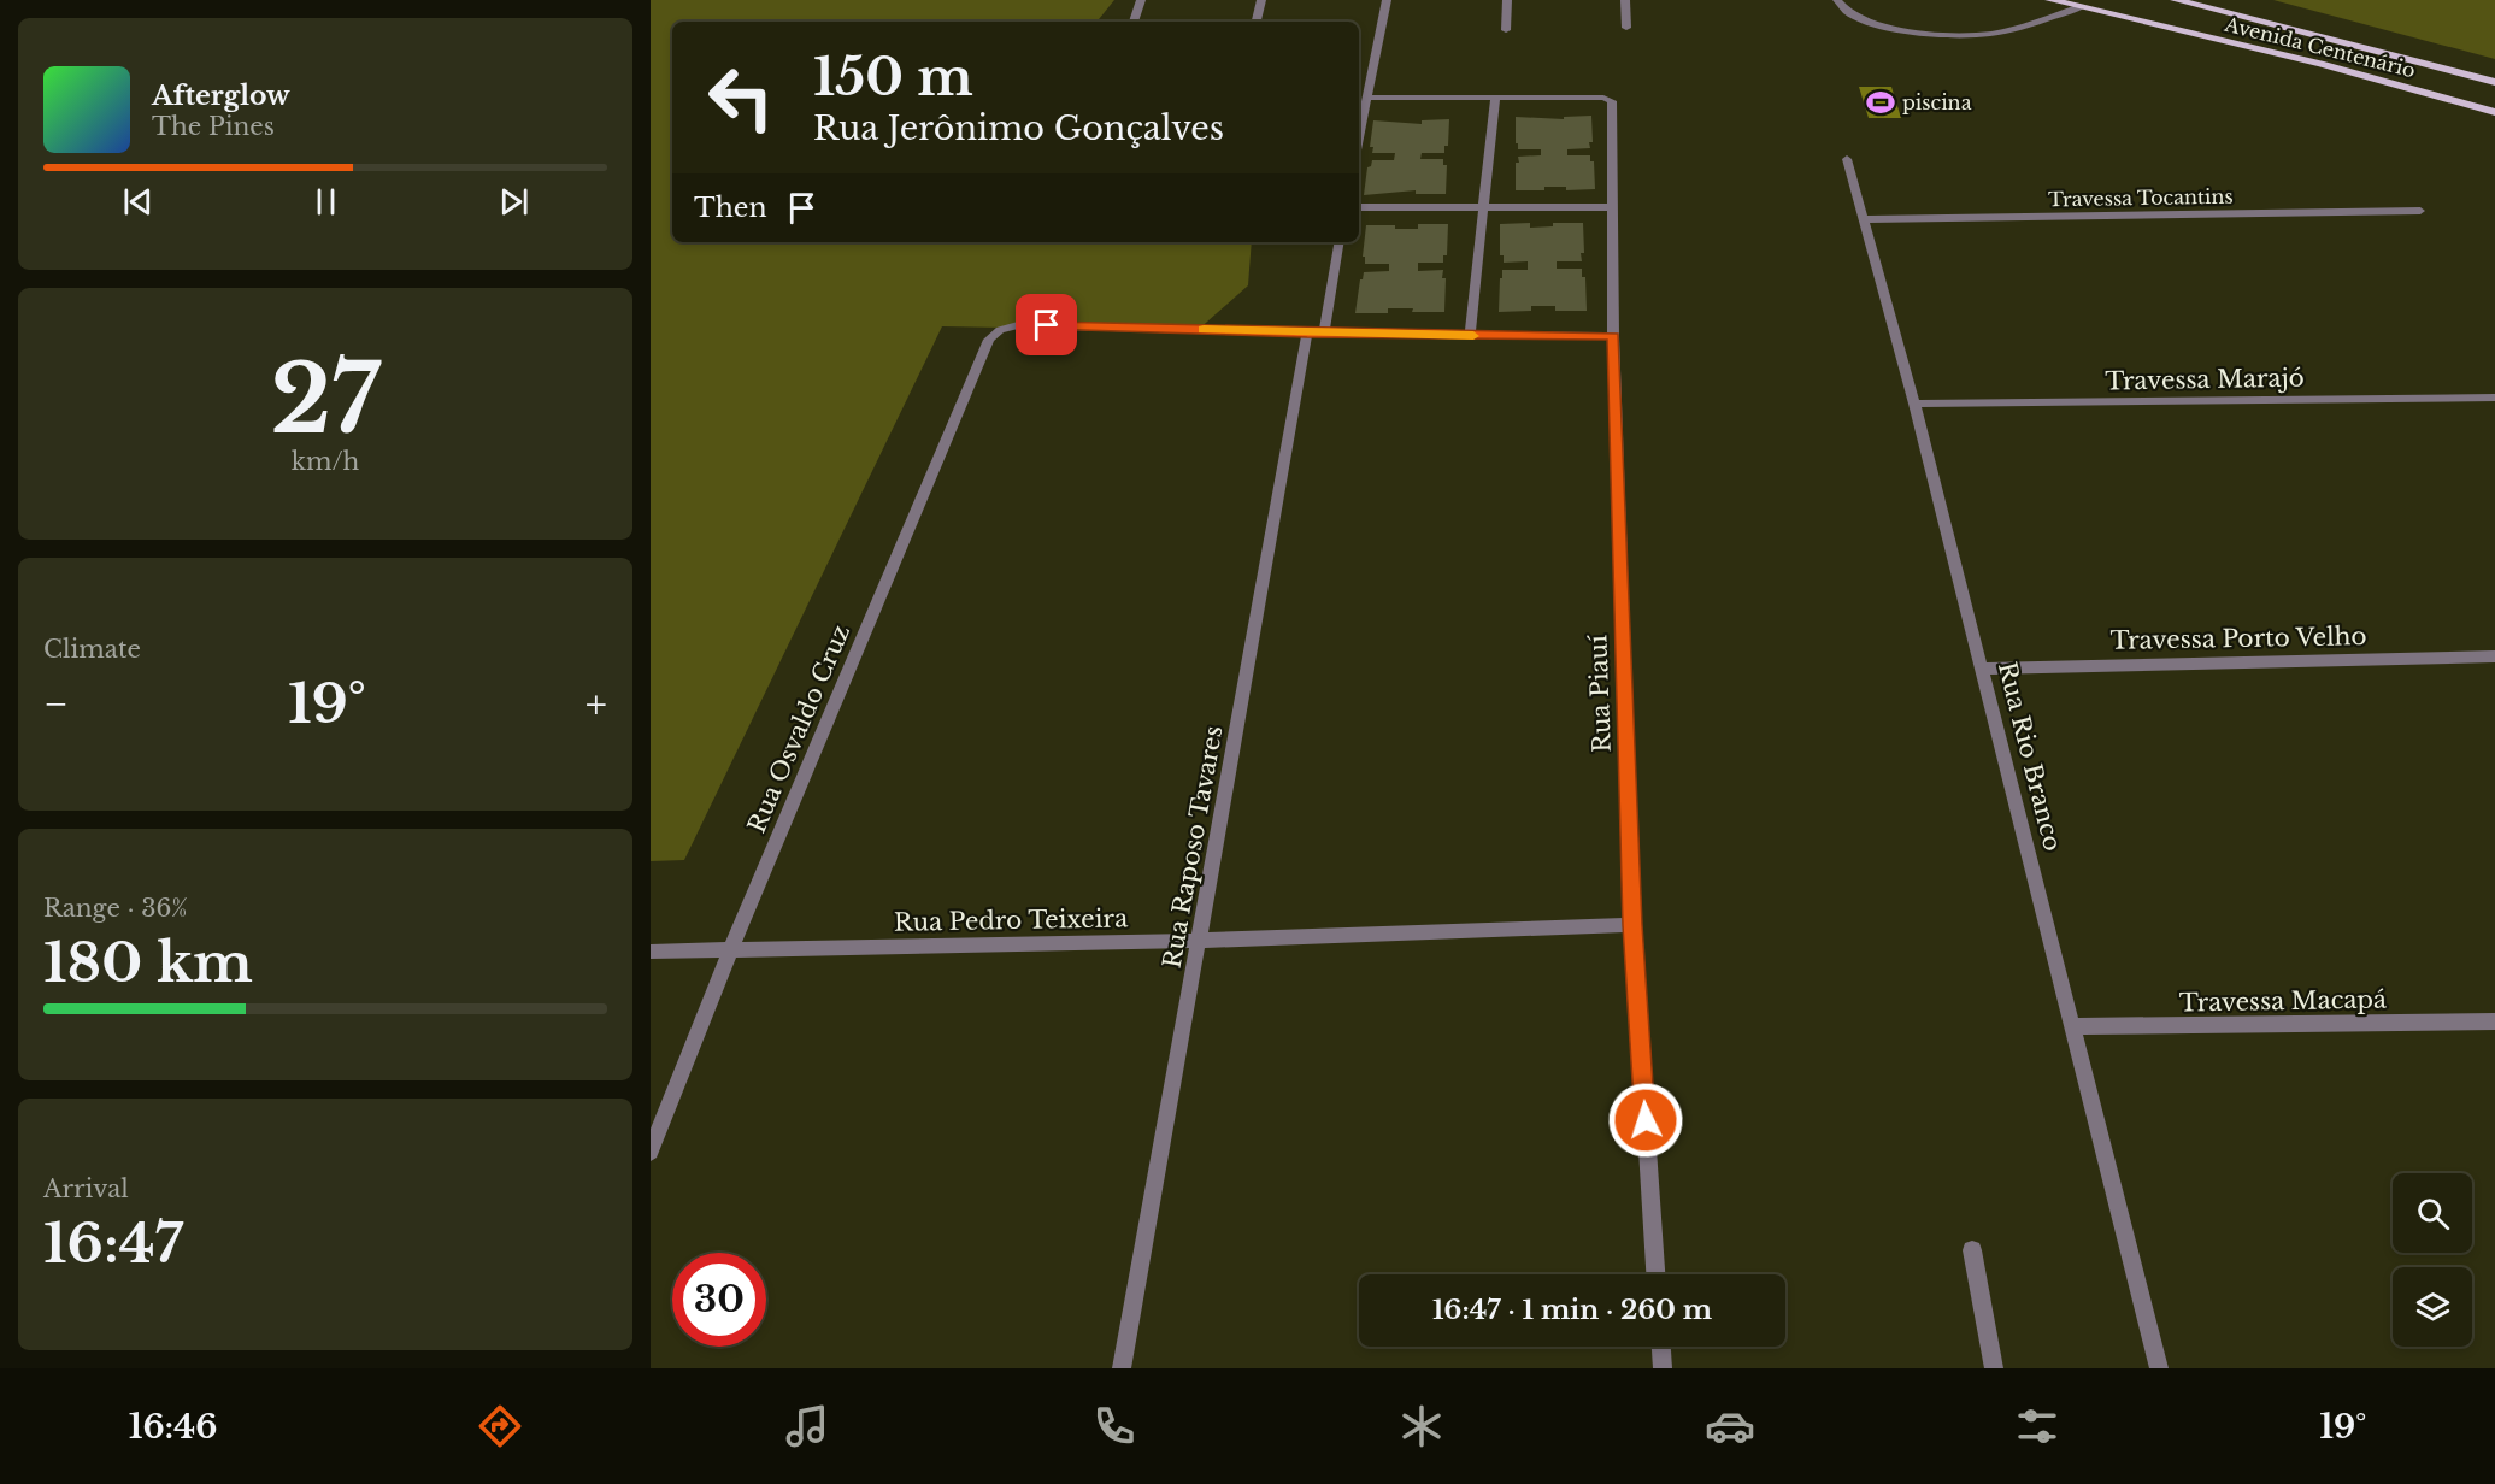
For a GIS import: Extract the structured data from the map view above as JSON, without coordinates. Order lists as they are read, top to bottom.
{
  "streets": {
    "main road": ["Avenida Centenário"],
    "street": [
      "Travessa Tocantins",
      "Travessa Marajó",
      "Travessa Porto Velho",
      "Rua Piauí",
      "Rua Osvaldo Cruz",
      "Rua Rio Branco",
      "Rua Raposo Tavares",
      "Rua Pedro Teixeira",
      "Travessa Macapá"
    ]
  },
  "crossings": [
    ["Travessa Tocantins", "Rua Rio Branco"],
    ["Travessa Marajó", "Rua Rio Branco"],
    ["Travessa Porto Velho", "Rua Rio Branco"],
    ["Rua Piauí", "Rua Pedro Teixeira"],
    ["Rua Osvaldo Cruz", "Rua Raposo Tavares"],
    ["Rua Osvaldo Cruz", "Rua Pedro Teixeira"],
    ["Rua Rio Branco", "Travessa Macapá"],
    ["Rua Raposo Tavares", "Rua Pedro Teixeira"]
  ],
  "places": {
    "sports": ["piscina"]
  },
  "page": {
    "turn": ["150 m", "Rua Jerônimo Gonçalves"],
    "song": ["Afterglow", "The Pines"],
    "then": "Then",
    "tile": [
      ["27", "km/h"],
      "Climate",
      ["Range · 36%", "180 km"],
      ["Arrival", "16:47"]
    ],
    "heat": ["−", "19°", "+"],
    "limit": "30",
    "trip": "16:47 · 1 min · 260 m",
    "tabs": ["16:46", "19°"]
  }
}
